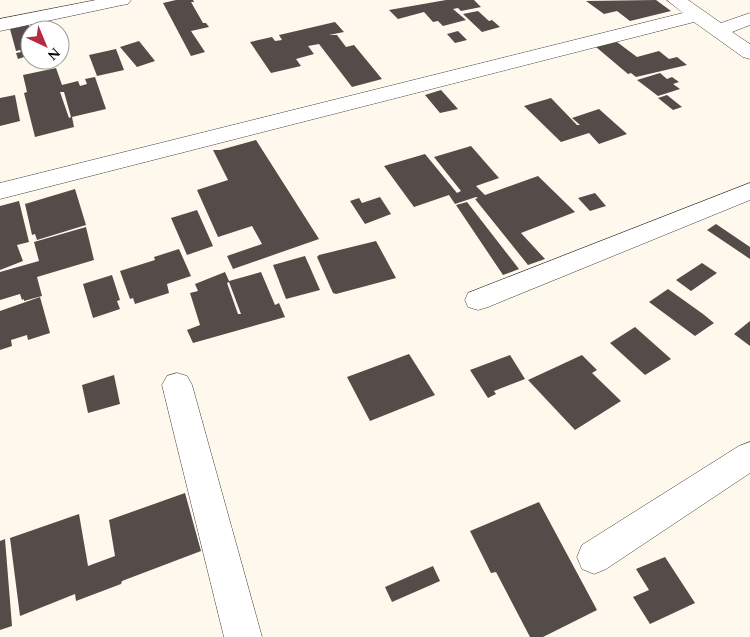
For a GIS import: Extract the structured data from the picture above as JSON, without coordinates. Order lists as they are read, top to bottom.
{
  "north": "bottom right"
}
